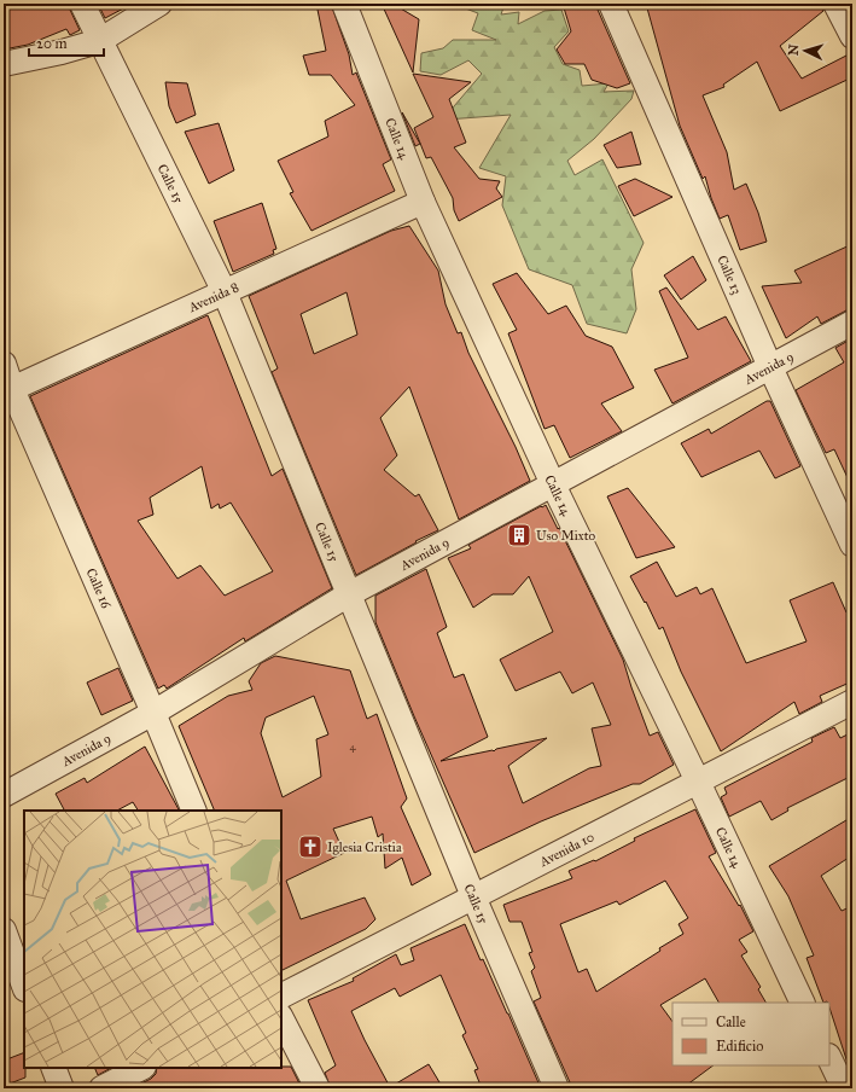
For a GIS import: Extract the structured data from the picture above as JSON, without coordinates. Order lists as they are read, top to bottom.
{
  "streets": {
    "street": [
      "Calle 14",
      "Calle 15",
      "Calle 13",
      "Avenida 8",
      "Avenida 9",
      "Calle 16",
      "Avenida 10"
    ]
  },
  "crossings": [
    ["Calle 14", "Avenida 8"],
    ["Calle 14", "Avenida 9"],
    ["Calle 14", "Avenida 10"],
    ["Calle 15", "Avenida 8"],
    ["Calle 15", "Avenida 9"],
    ["Calle 15", "Avenida 10"],
    ["Calle 13", "Avenida 9"],
    ["Avenida 8", "Calle 16"],
    ["Avenida 9", "Calle 16"]
  ],
  "places": {
    "building": ["Uso Mixto"],
    "church": ["Iglesia Cristia"]
  },
  "house_numbers": ["4"],
  "legend": ["Calle", "Edificio"],
  "scale_bar": "20 m",
  "north": "left"
}
